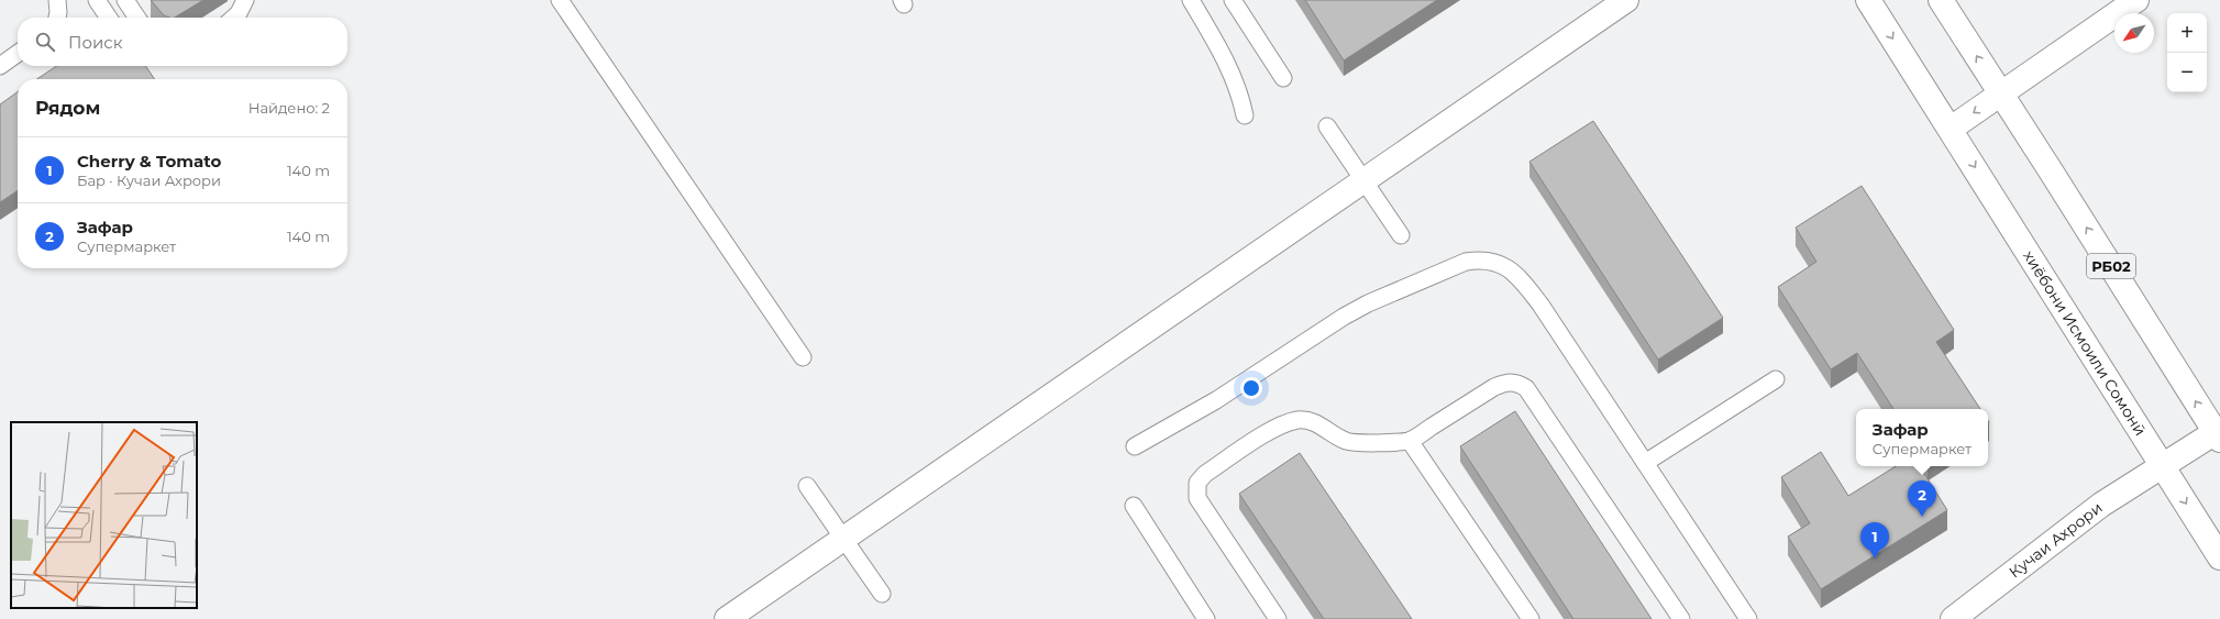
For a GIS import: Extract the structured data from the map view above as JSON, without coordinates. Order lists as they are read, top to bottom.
{
  "streets": {
    "main road": ["РБ02", "хиёбони Исмоили Сомонӣ", "Кучаи Ахрори"]
  },
  "crossings": [
    ["РБ02", "Кучаи Ахрори"],
    ["хиёбони Исмоили Сомонӣ", "Кучаи Ахрори"]
  ],
  "north": "bottom left",
  "page": {
    "map_buttons": ["+", "−"],
    "search": "Поиск",
    "heading": ["Рядом", "Найдено: 2"],
    "list": [
      {
        "mark": "1",
        "name": "Cherry & Tomato",
        "note": "Бар · Кучаи Ахрори",
        "value": "140 m"
      },
      {
        "mark": "2",
        "name": "Зафар",
        "note": "Супермаркет",
        "value": "140 m"
      }
    ],
    "popup": ["Зафар", "Супермаркет"],
    "pins": ["2", "1"]
  }
}
